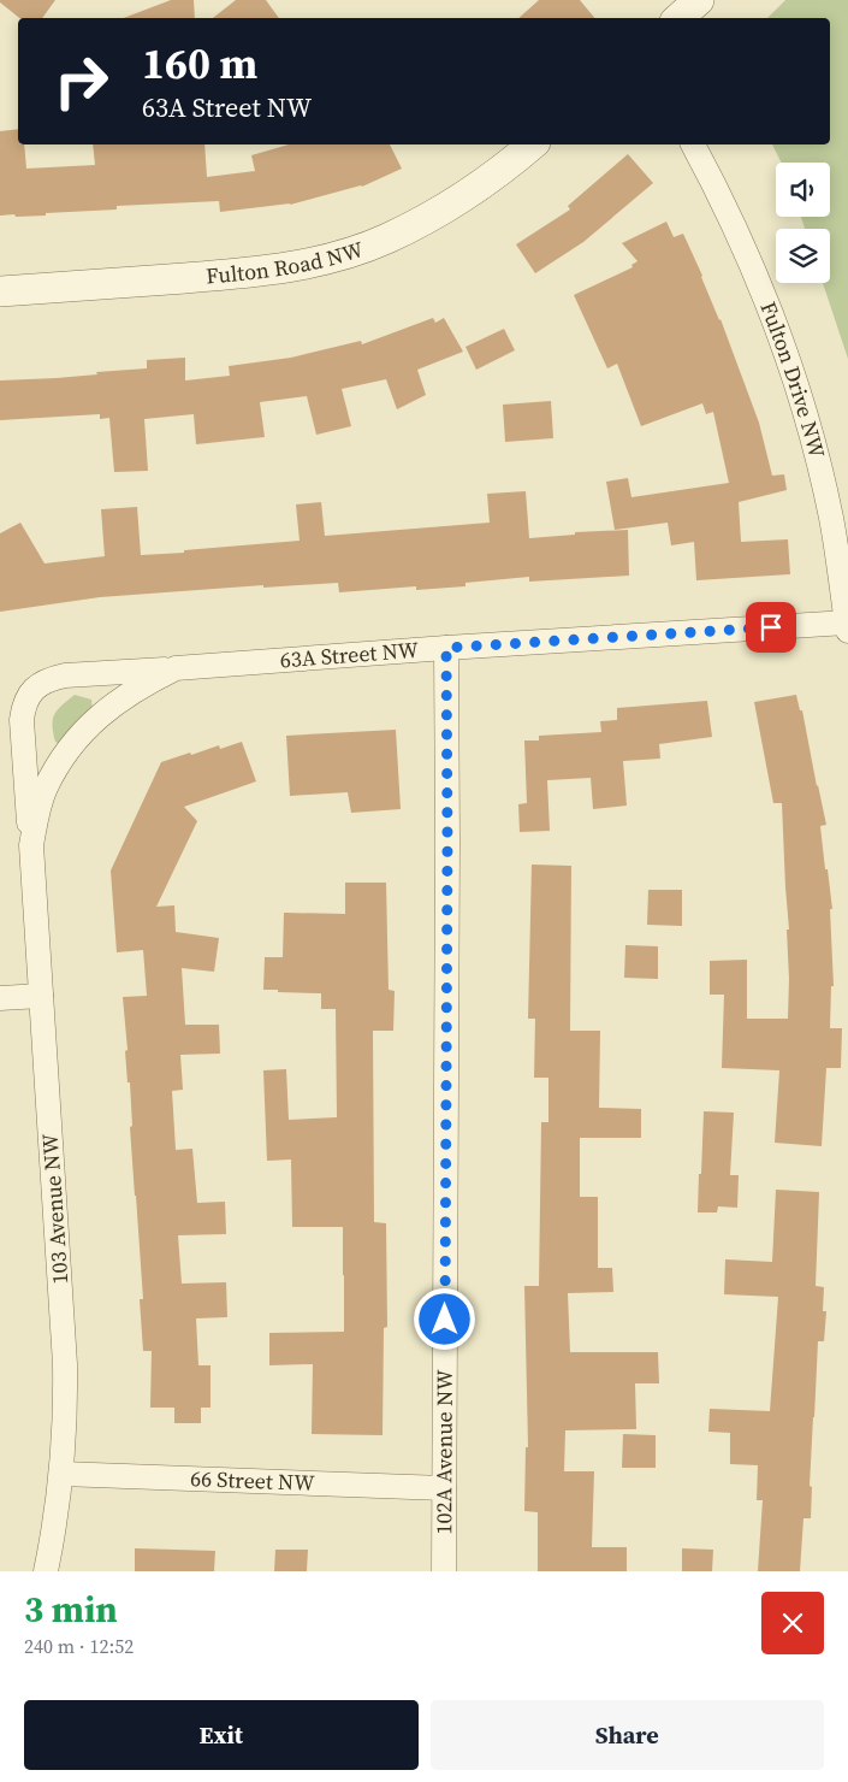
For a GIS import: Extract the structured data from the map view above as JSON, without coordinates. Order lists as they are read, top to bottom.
{
  "streets": {
    "street": [
      "Fulton Road NW",
      "Fulton Drive NW",
      "63A Street NW",
      "103 Avenue NW",
      "102A Avenue NW",
      "66 Street NW"
    ]
  },
  "crossings": [
    ["Fulton Drive NW", "63A Street NW"],
    ["63A Street NW", "103 Avenue NW"],
    ["63A Street NW", "102A Avenue NW"],
    ["103 Avenue NW", "66 Street NW"],
    ["102A Avenue NW", "66 Street NW"]
  ],
  "page": {
    "turn": ["160 m", "63A Street NW"],
    "heading": ["3 min", "240 m · 12:52"],
    "buttons": ["Exit", "Share"]
  }
}
